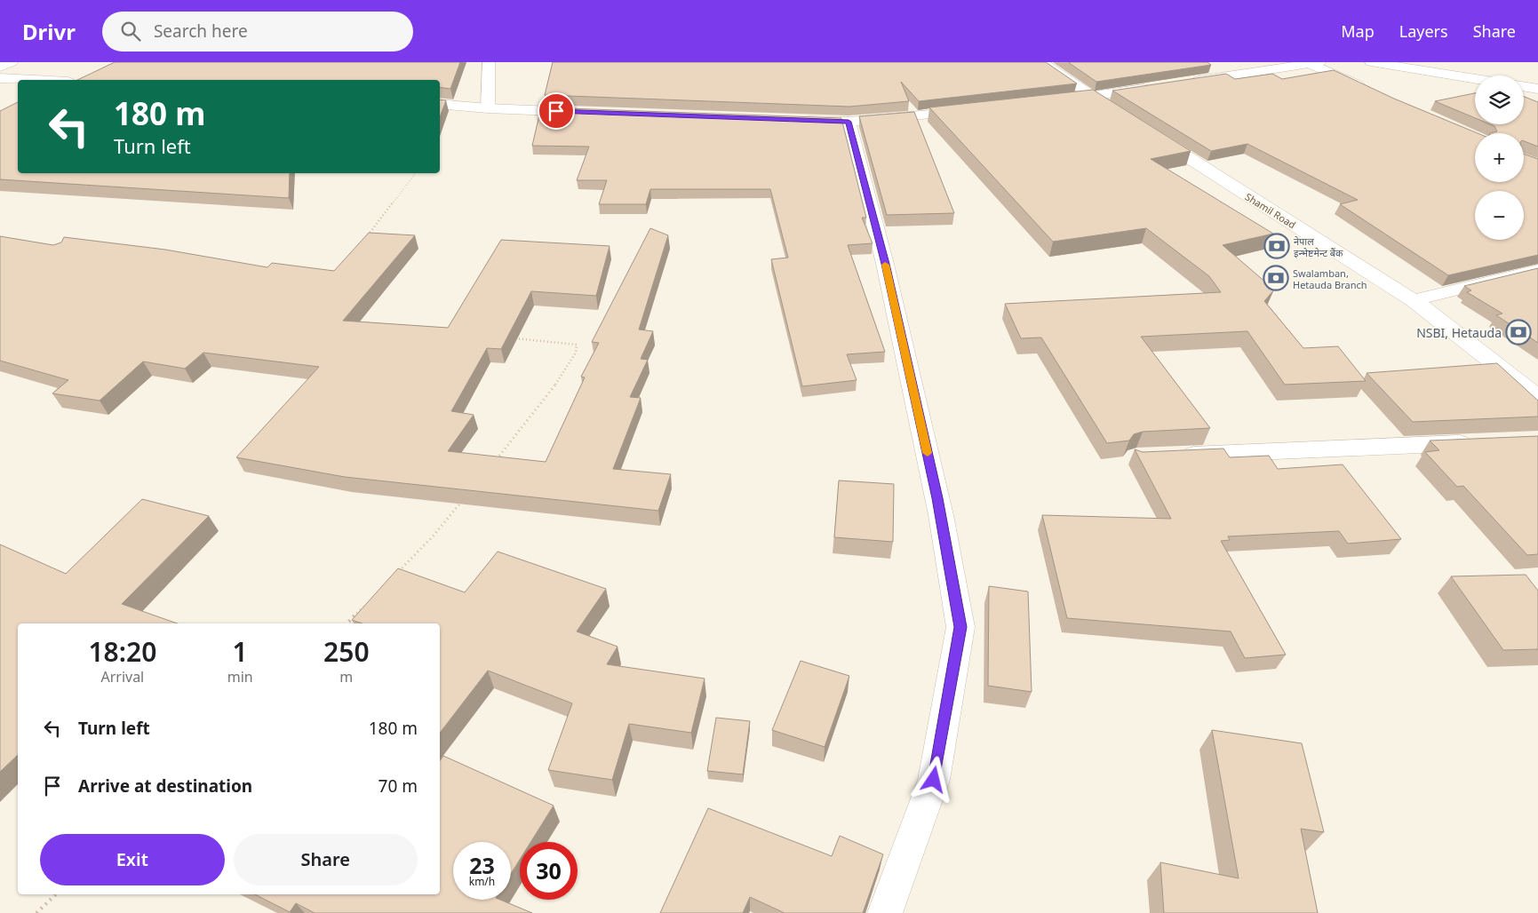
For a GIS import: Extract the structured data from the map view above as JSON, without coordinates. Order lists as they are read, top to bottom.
{
  "streets": {
    "street": ["Shamil Road"]
  },
  "places": {
    "bank": ["नेपाल इन्भेष्टमेन्ट बैंक", "Swalamban, Hetauda Branch", "NSBI, Hetauda"]
  },
  "page": {
    "header": "Drivr",
    "search": "Search here",
    "nav": ["Map", "Layers", "Share"],
    "map_buttons": ["+", "−"],
    "turn": ["180 m", "Turn left"],
    "eta": [
      "18:20",
      "Arrival",
      "1",
      "min",
      "250",
      "m"
    ],
    "list": [
      {
        "name": "Turn left",
        "value": "180 m"
      },
      {
        "name": "Arrive at destination",
        "value": "70 m"
      }
    ],
    "buttons": ["Exit", "Share"],
    "speed": "23 km/h",
    "limit": "30"
  }
}
